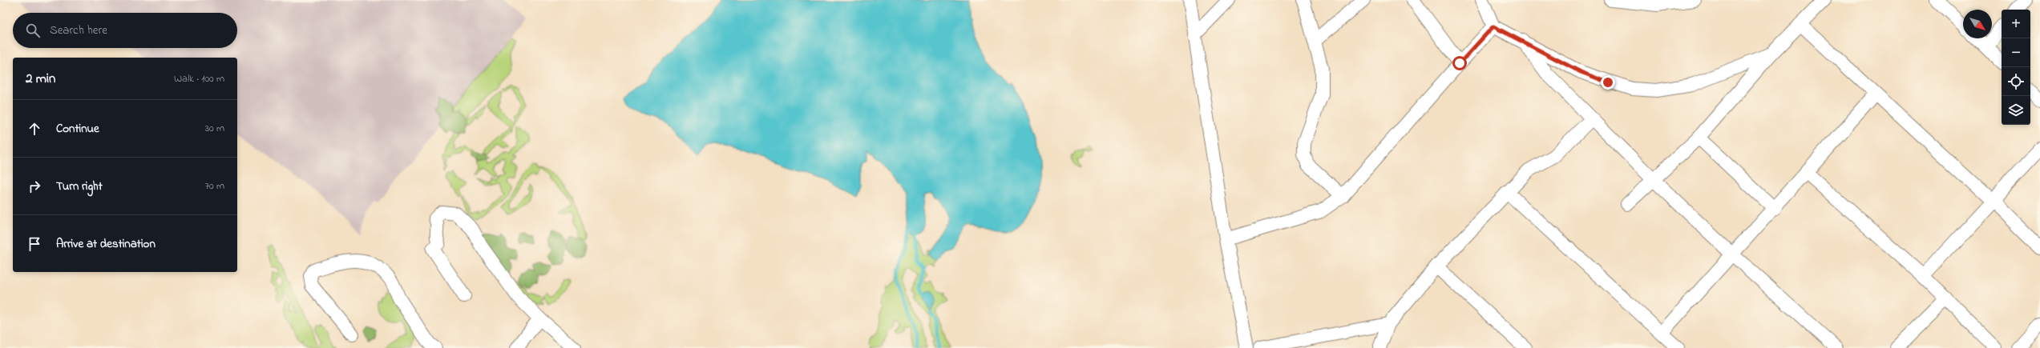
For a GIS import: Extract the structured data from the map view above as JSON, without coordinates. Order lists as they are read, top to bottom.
{
  "north": "bottom right",
  "page": {
    "map_buttons": ["+", "−"],
    "search": "Search here",
    "heading": ["2 min", "Walk · 100 m"],
    "list": [
      ["Continue", "30 m"],
      ["Turn right", "70 m"],
      "Arrive at destination"
    ]
  }
}
